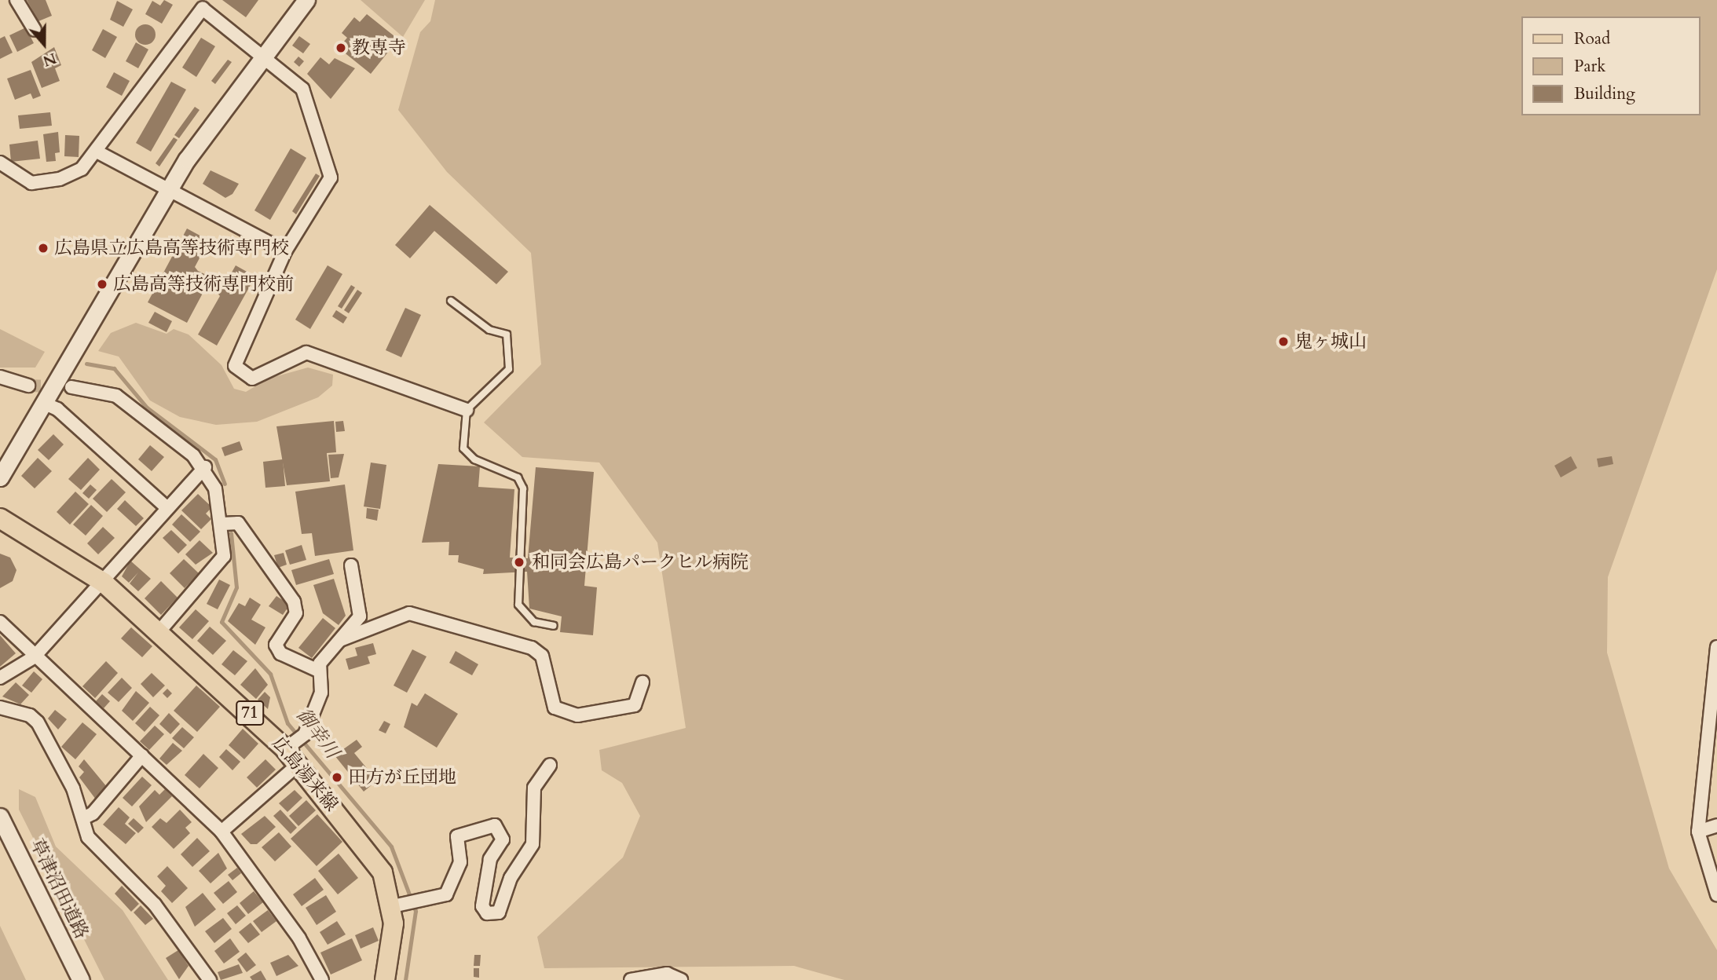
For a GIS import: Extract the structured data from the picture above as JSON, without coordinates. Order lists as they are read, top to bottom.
{
  "streets": {
    "main road": ["71", "広島湯来線"],
    "street": ["草津沼田道路"]
  },
  "water": ["御幸川"],
  "places": [
    "教専寺",
    "広島県立広島高等技術専門校",
    "広島高等技術専門校前",
    "鬼ヶ城山",
    "和同会広島パークヒル病院",
    "田方が丘団地"
  ],
  "legend": ["Road", "Park", "Building"],
  "north": "bottom"
}
